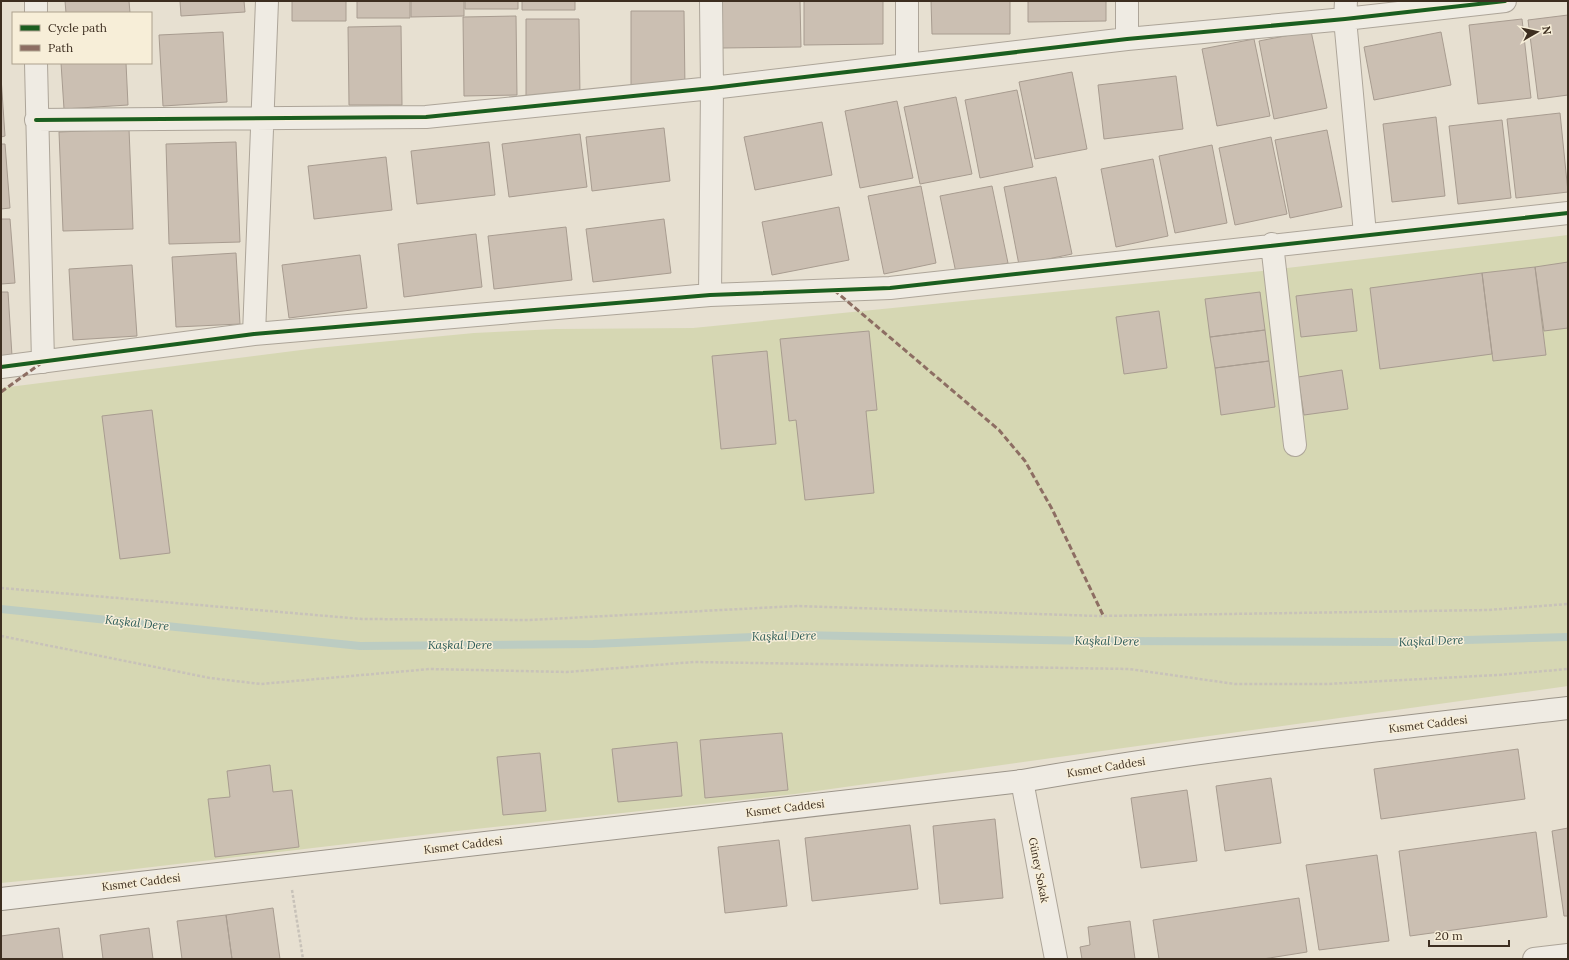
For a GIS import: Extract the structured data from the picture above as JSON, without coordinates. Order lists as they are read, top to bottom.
{
  "streets": {
    "street": ["Kısmet Caddesi", "Güney Sokak"]
  },
  "crossings": [
    ["Kısmet Caddesi", "Güney Sokak"]
  ],
  "water": ["Kaşkal Dere"],
  "legend": ["Cycle path", "Path"],
  "scale_bar": "20 m",
  "north": "right"
}
